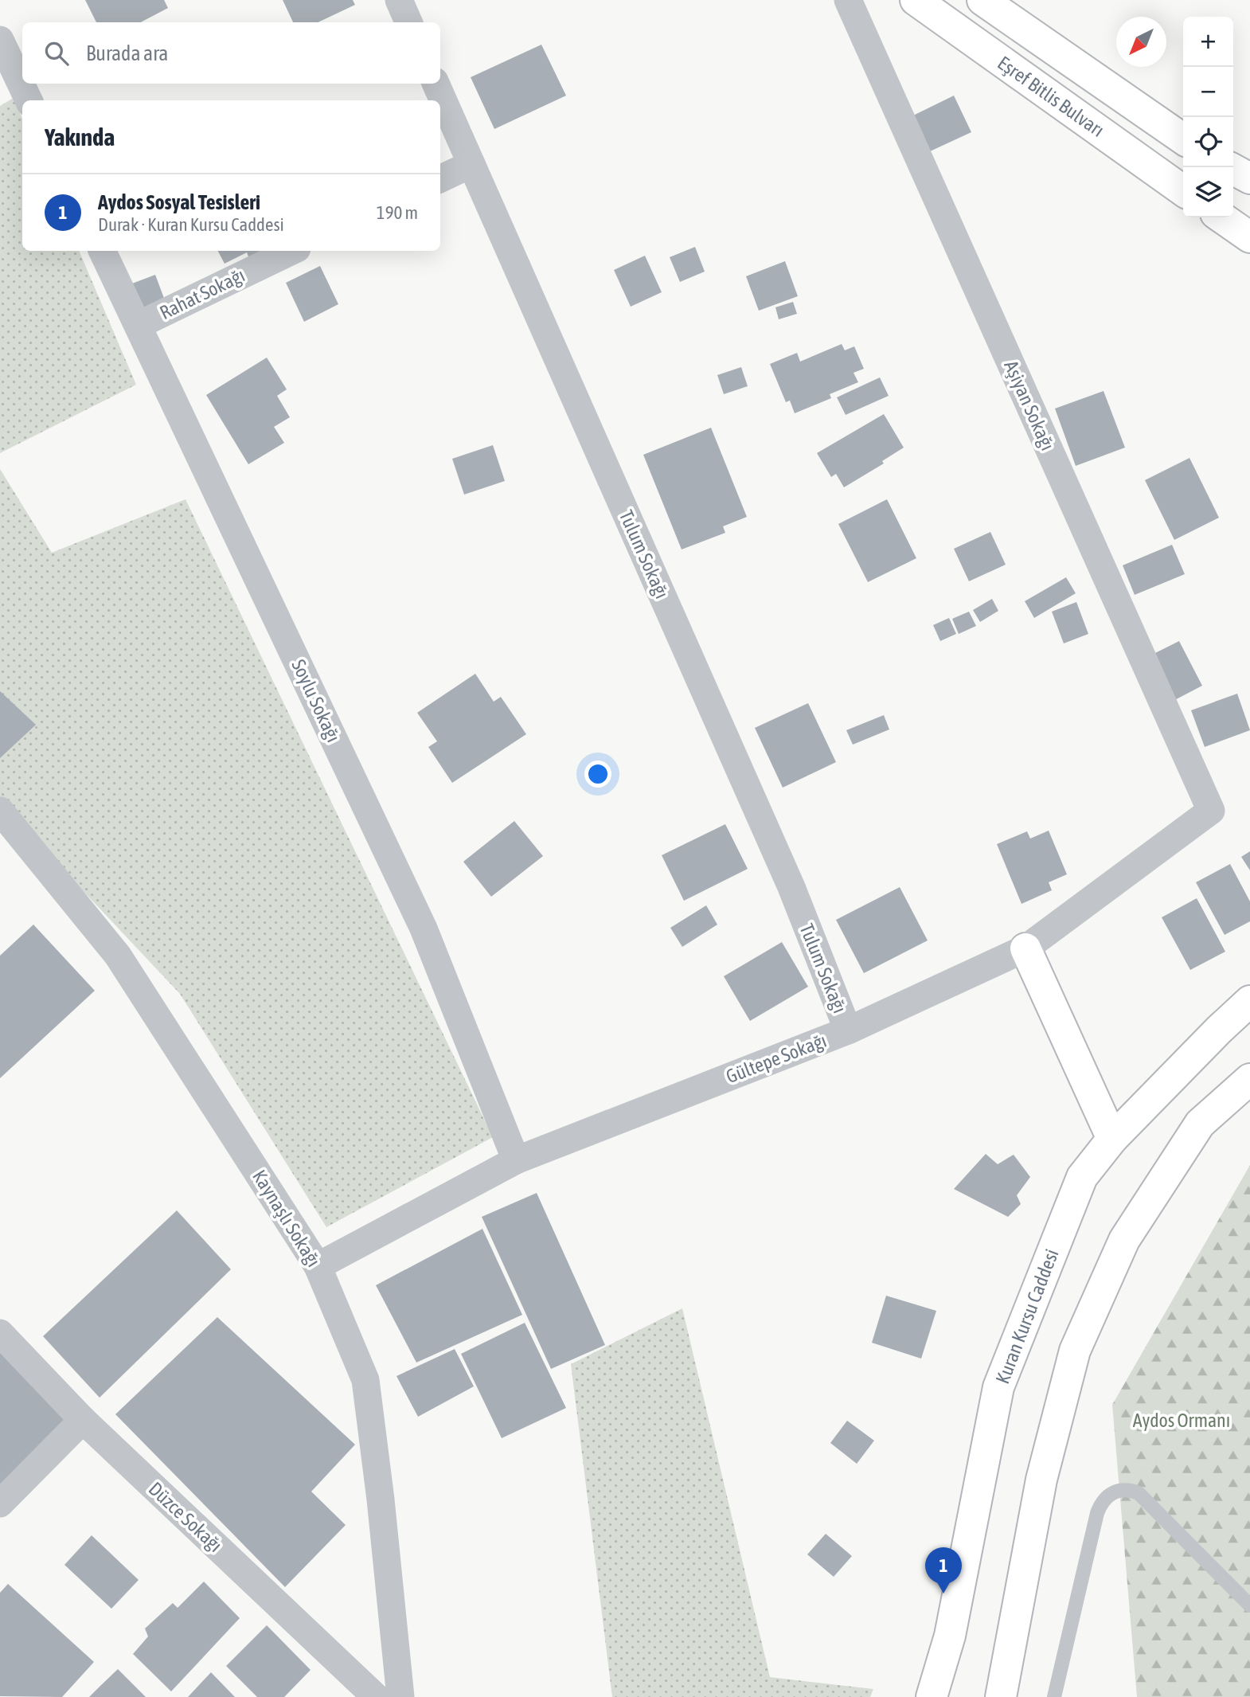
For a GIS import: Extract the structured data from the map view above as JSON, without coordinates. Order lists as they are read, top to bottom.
{
  "streets": {
    "main road": ["Eşref Bitlis Bulvarı", "Kuran Kursu Caddesi"],
    "street": [
      "Rahat Sokağı",
      "Aşiyan Sokağı",
      "Tulum Sokağı",
      "Soylu Sokağı",
      "Gültepe Sokağı",
      "Kaynaşlı Sokağı",
      "Düzce Sokağı"
    ]
  },
  "crossings": [
    ["Rahat Sokağı", "Soylu Sokağı"],
    ["Aşiyan Sokağı", "Gültepe Sokağı"],
    ["Tulum Sokağı", "Gültepe Sokağı"],
    ["Soylu Sokağı", "Gültepe Sokağı"],
    ["Gültepe Sokağı", "Kaynaşlı Sokağı"]
  ],
  "parks": ["Aydos Ormanı"],
  "north": "bottom left",
  "page": {
    "map_buttons": ["+", "−"],
    "search": "Burada ara",
    "heading": "Yakında",
    "list": [
      {
        "mark": "1",
        "name": "Aydos Sosyal Tesisleri",
        "note": "Durak · Kuran Kursu Caddesi",
        "value": "190 m"
      }
    ],
    "pins": "1"
  }
}
